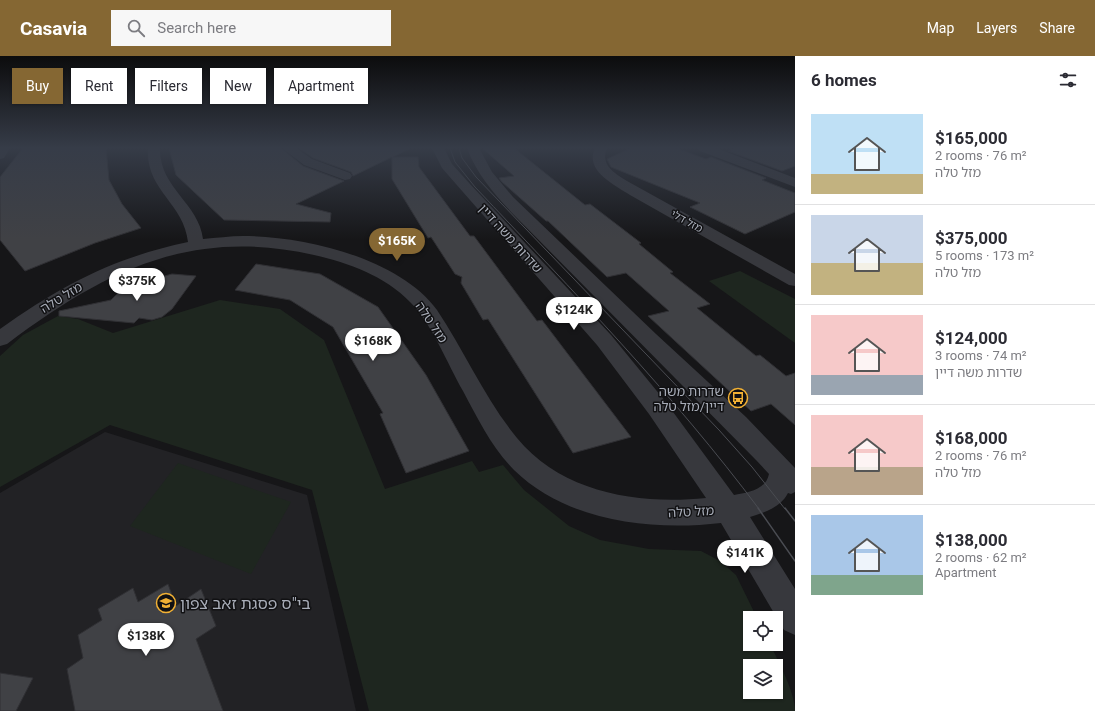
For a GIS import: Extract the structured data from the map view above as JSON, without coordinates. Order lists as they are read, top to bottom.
{
  "streets": {
    "street": ["מזל דלי", "שדרות משה דיין", "מזל טלה"]
  },
  "crossings": [
    ["שדרות משה דיין", "מזל טלה"]
  ],
  "places": {
    "bus stop": ["שדרות משה דיין/מזל טלה"],
    "school or university": ["בי\"ס פסגת זאב צפון"]
  },
  "page": {
    "header": "Casavia",
    "search": "Search here",
    "nav": ["Map", "Layers", "Share"],
    "heading": "6 homes",
    "chip": [
      "Buy",
      "Rent",
      "Filters",
      "New",
      "Apartment"
    ],
    "list": [
      {
        "name": "$165,000",
        "note": "2 rooms · 76 m² · מזל טלה"
      },
      {
        "name": "$375,000",
        "note": "5 rooms · 173 m² · מזל טלה"
      },
      {
        "name": "$124,000",
        "note": "3 rooms · 74 m² · שדרות משה דיין"
      },
      {
        "name": "$168,000",
        "note": "2 rooms · 76 m² · מזל טלה"
      },
      {
        "name": "$138,000",
        "note": "2 rooms · 62 m² · Apartment"
      }
    ],
    "price": [
      "$165K",
      "$375K",
      "$124K",
      "$168K",
      "$141K",
      "$138K"
    ]
  }
}
